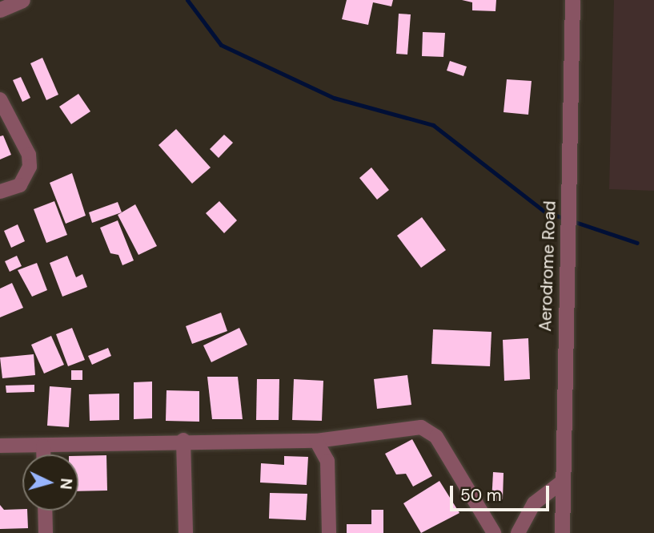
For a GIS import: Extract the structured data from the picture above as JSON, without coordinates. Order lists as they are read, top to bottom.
{
  "streets": {
    "street": ["Aerodrome Road"]
  },
  "scale_bar": "50 m",
  "north": "right"
}
